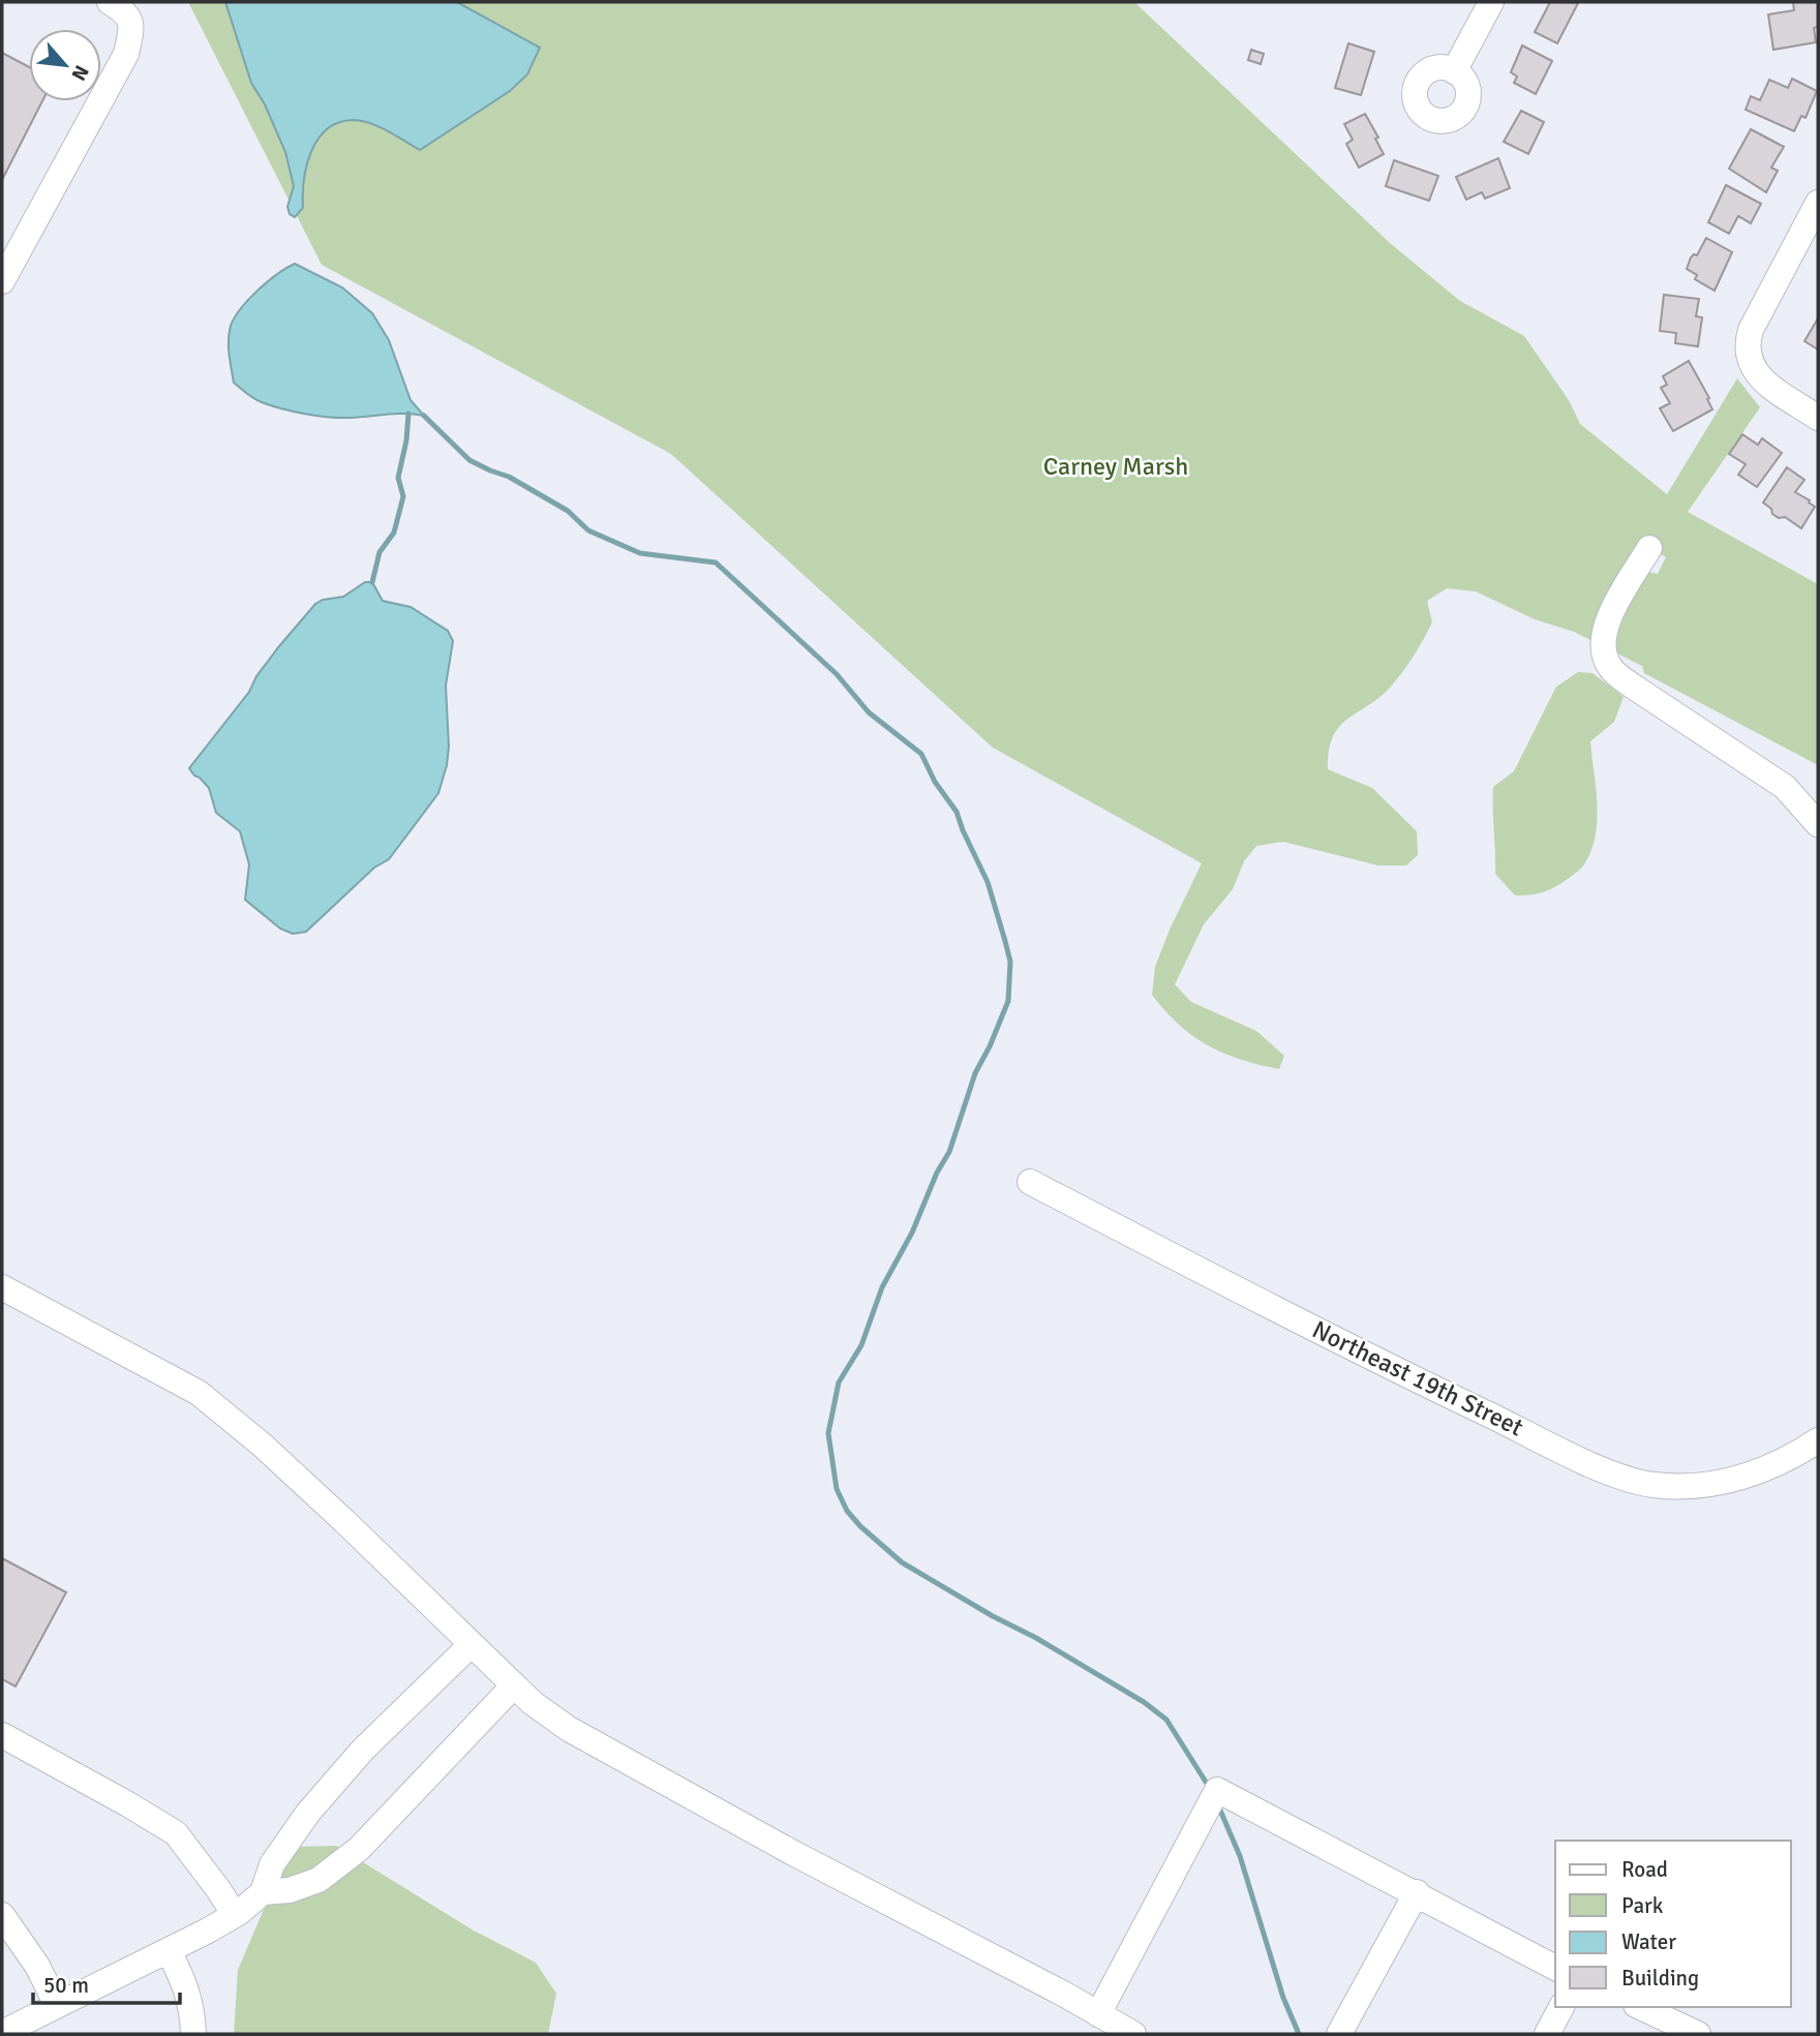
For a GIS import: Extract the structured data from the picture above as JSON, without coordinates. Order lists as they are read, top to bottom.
{
  "streets": {
    "street": ["Northeast 19th Street"]
  },
  "parks": ["Carney Marsh"],
  "legend": [
    "Road",
    "Park",
    "Water",
    "Building"
  ],
  "scale_bar": "50 m",
  "north": "bottom right"
}
